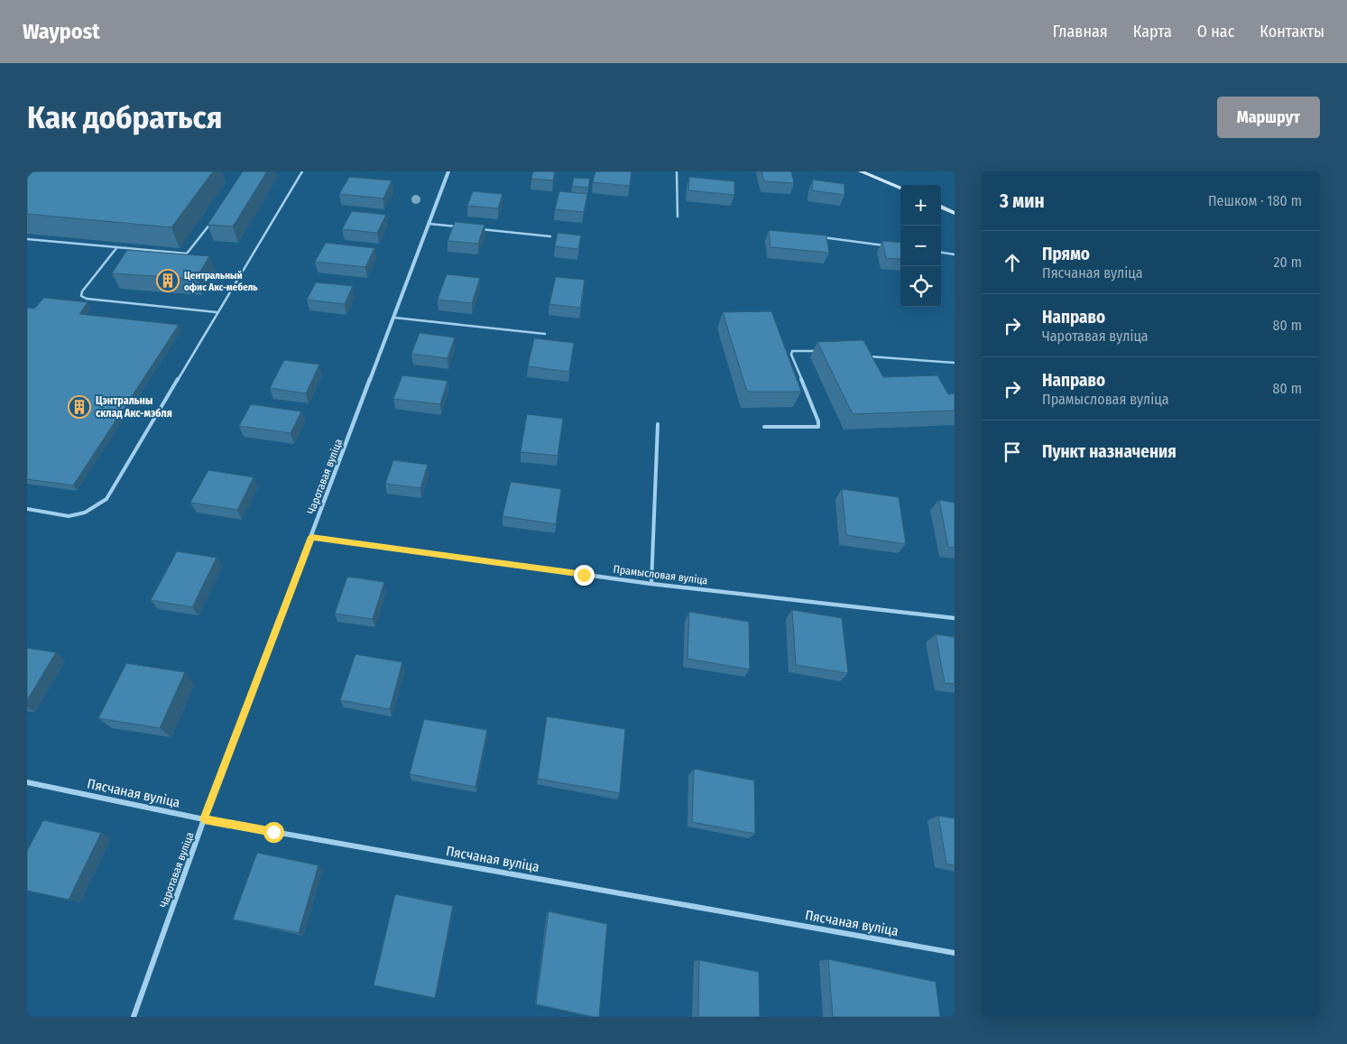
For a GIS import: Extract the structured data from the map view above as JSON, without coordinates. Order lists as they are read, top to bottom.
{
  "streets": {
    "street": ["Чаротавая вуліца", "Прамысловая вуліца", "Пясчаная вуліца"]
  },
  "crossings": [
    ["Чаротавая вуліца", "Прамысловая вуліца"],
    ["Чаротавая вуліца", "Пясчаная вуліца"]
  ],
  "places": {
    "building": ["Центральный офис Акс-мебель", "Цэнтральны склад Акс-мэбля"]
  },
  "page": {
    "header": "Waypost",
    "nav": [
      "Главная",
      "Карта",
      "О нас",
      "Контакты"
    ],
    "buttons": "Маршрут",
    "title": "Как добраться",
    "heading": ["3 мин", "Пешком · 180 m"],
    "map_buttons": ["+", "−"],
    "list": [
      ["Прямо", "Пясчаная вуліца", "20 m"],
      ["Направо", "Чаротавая вуліца", "80 m"],
      ["Направо", "Прамысловая вуліца", "80 m"],
      "Пункт назначения"
    ]
  }
}
